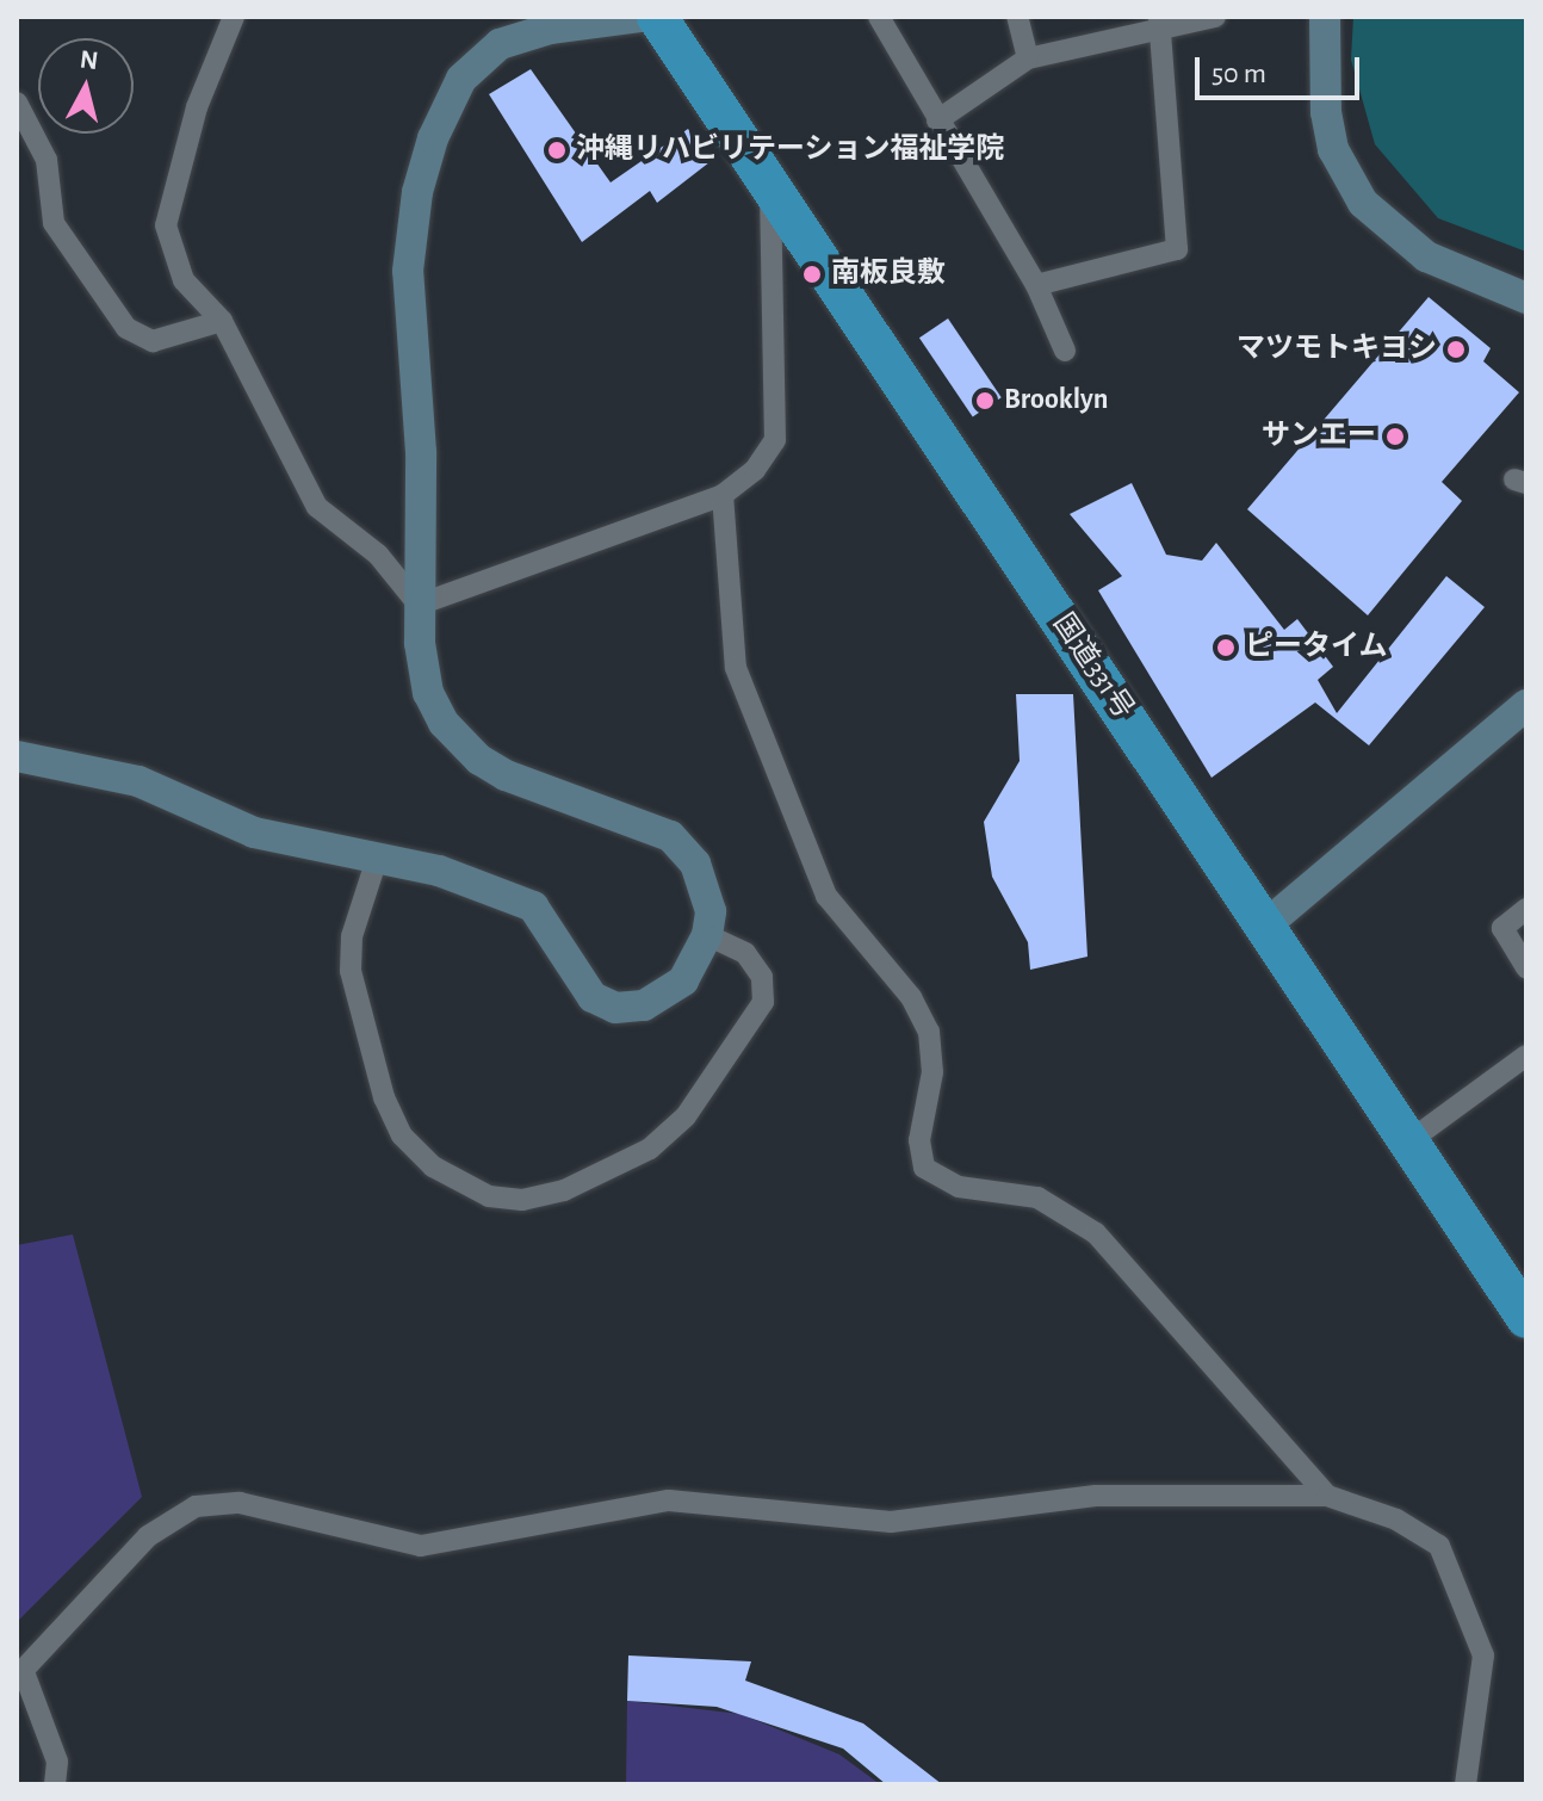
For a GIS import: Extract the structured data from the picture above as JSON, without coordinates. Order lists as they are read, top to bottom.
{
  "streets": {
    "highway": ["国道331号"]
  },
  "places": [
    "沖縄リハビリテーション福祉学院",
    "南板良敷",
    "マツモトキヨシ",
    "Brooklyn",
    "サンエー",
    "ピータイム"
  ],
  "scale_bar": "50 m",
  "north": "top"
}
